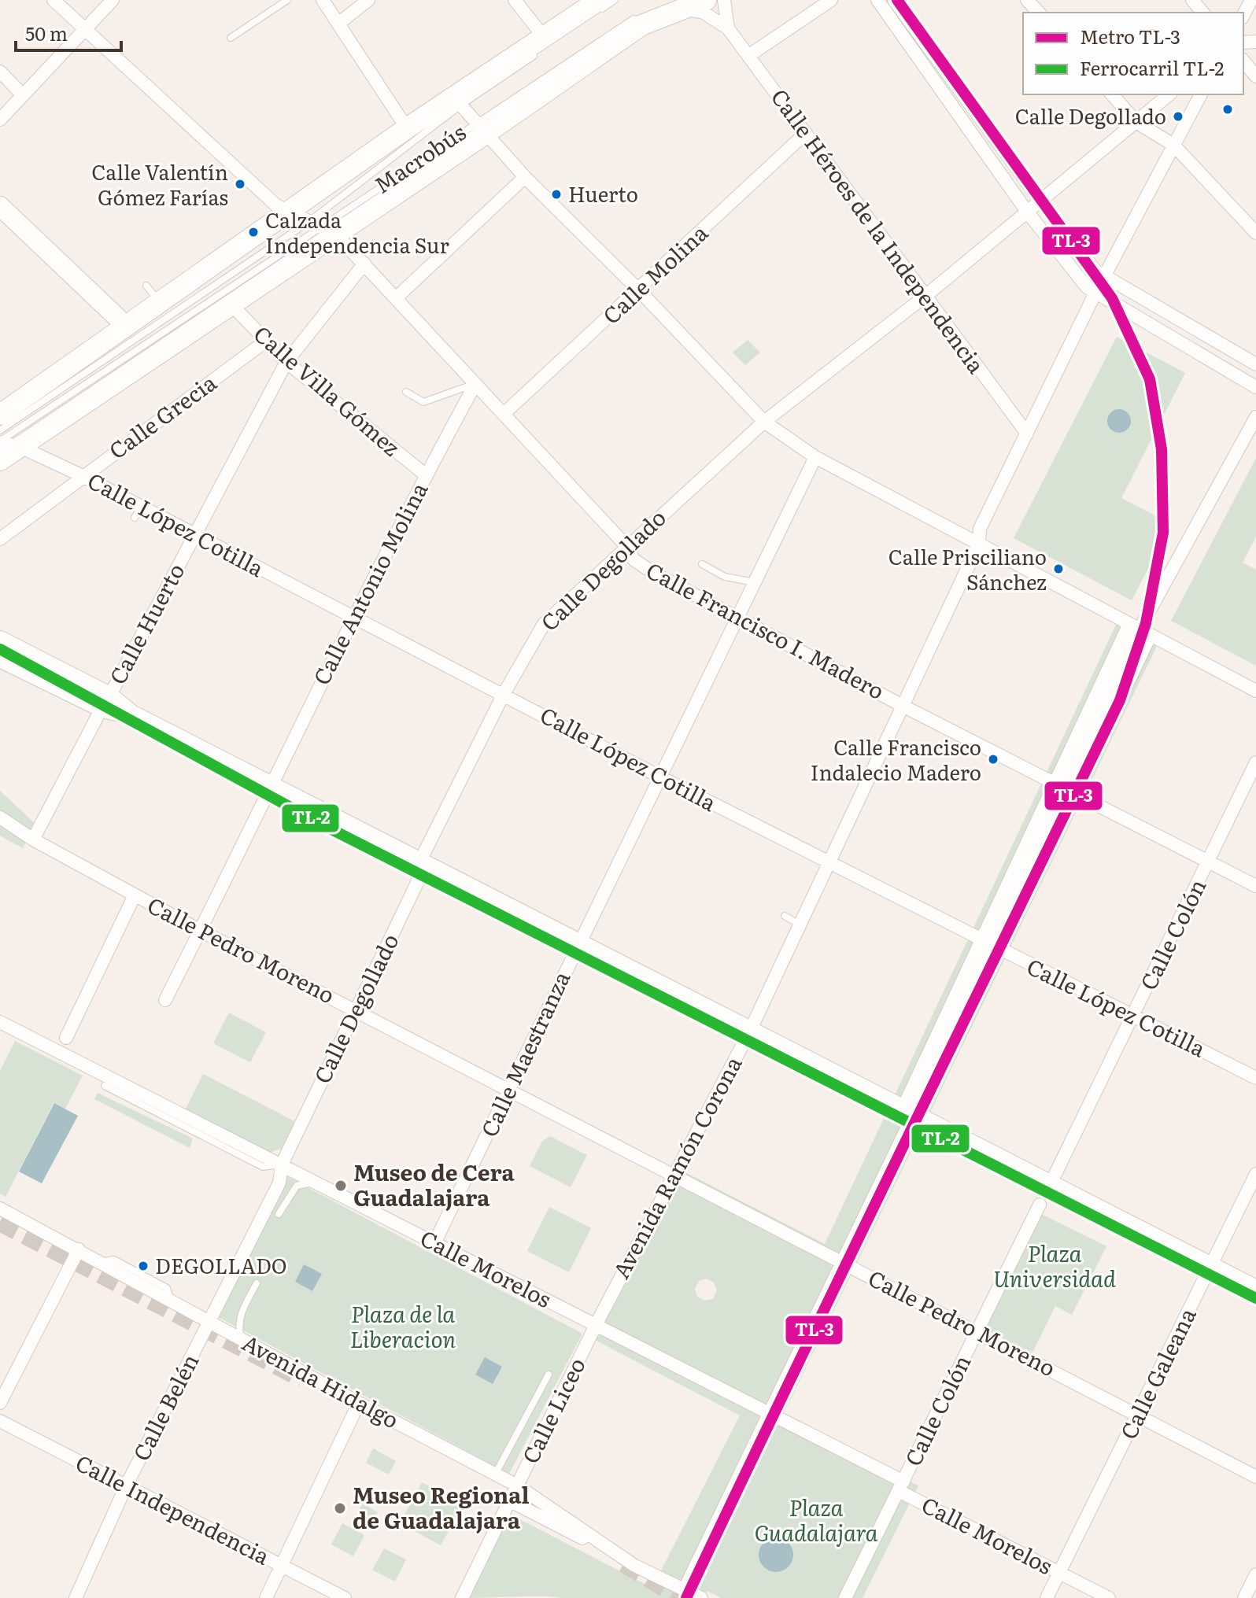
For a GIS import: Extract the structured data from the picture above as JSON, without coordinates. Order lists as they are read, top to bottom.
{
  "streets": {
    "street": [
      "Calle Héroes de la Independencia",
      "Calle Molina",
      "Calle Villa Gómez",
      "Calle Grecia",
      "Calle López Cotilla",
      "Calle Degollado",
      "Calle Antonio Molina",
      "Calle Huerto",
      "Calle Francisco I. Madero",
      "Calle Colón",
      "Calle Pedro Moreno",
      "Calle Maestranza",
      "Avenida Ramón Corona",
      "Calle Morelos",
      "Calle Galeana",
      "Avenida Hidalgo",
      "Calle Belén",
      "Calle Liceo",
      "Calle Independencia"
    ],
    "lane": ["Macrobús"]
  },
  "crossings": [
    ["Macrobús", "Calle López Cotilla"],
    ["Macrobús", "Calle Francisco I. Madero"],
    ["Calle Héroes de la Independencia", "Calle Molina"],
    ["Calle Héroes de la Independencia", "Calle Degollado"],
    ["Calle Héroes de la Independencia", "Avenida Ramón Corona"],
    ["Calle Molina", "Calle Francisco I. Madero"],
    ["Calle Villa Gómez", "Calle Grecia"],
    ["Calle Villa Gómez", "Calle Antonio Molina"],
    ["Calle Villa Gómez", "Calle Huerto"],
    ["Calle Grecia", "Calle López Cotilla"],
    ["Calle López Cotilla", "Calle Degollado"],
    ["Calle López Cotilla", "Calle Antonio Molina"],
    ["Calle López Cotilla", "Calle Huerto"],
    ["Calle López Cotilla", "Calle Colón"],
    ["Calle López Cotilla", "Calle Maestranza"],
    ["Calle López Cotilla", "Avenida Ramón Corona"],
    ["Calle Degollado", "Calle Francisco I. Madero"],
    ["Calle Degollado", "Calle Pedro Moreno"],
    ["Calle Degollado", "Calle Morelos"],
    ["Calle Degollado", "Avenida Hidalgo"],
    ["Calle Degollado", "Calle Belén"],
    ["Calle Antonio Molina", "Calle Francisco I. Madero"],
    ["Calle Huerto", "Calle Francisco I. Madero"],
    ["Calle Francisco I. Madero", "Calle Colón"],
    ["Calle Francisco I. Madero", "Calle Maestranza"],
    ["Calle Francisco I. Madero", "Avenida Ramón Corona"],
    ["Calle Colón", "Calle Pedro Moreno"],
    ["Calle Colón", "Calle Morelos"],
    ["Calle Pedro Moreno", "Calle Maestranza"],
    ["Calle Pedro Moreno", "Avenida Ramón Corona"],
    ["Calle Pedro Moreno", "Calle Galeana"],
    ["Calle Maestranza", "Calle Morelos"],
    ["Avenida Ramón Corona", "Calle Morelos"],
    ["Avenida Ramón Corona", "Calle Liceo"],
    ["Calle Morelos", "Calle Galeana"],
    ["Calle Morelos", "Calle Liceo"],
    ["Avenida Hidalgo", "Calle Belén"],
    ["Avenida Hidalgo", "Calle Liceo"],
    ["Calle Belén", "Calle Independencia"]
  ],
  "parks": ["Plaza Universidad", "Plaza de la Liberacion", "Plaza Guadalajara"],
  "places": [
    "Calle Degollado",
    "Calle Valentín Gómez Farías",
    "Huerto",
    "Calzada Independencia Sur",
    "Calle Prisciliano Sánchez",
    "Calle Francisco Indalecio Madero",
    "Museo de Cera Guadalajara",
    "DEGOLLADO",
    "Museo Regional de Guadalajara"
  ],
  "lines": ["metro line TL-3", "rail line TL-2"],
  "legend": ["Metro TL-3", "Ferrocarril TL-2"],
  "scale_bar": "50 m"
}
